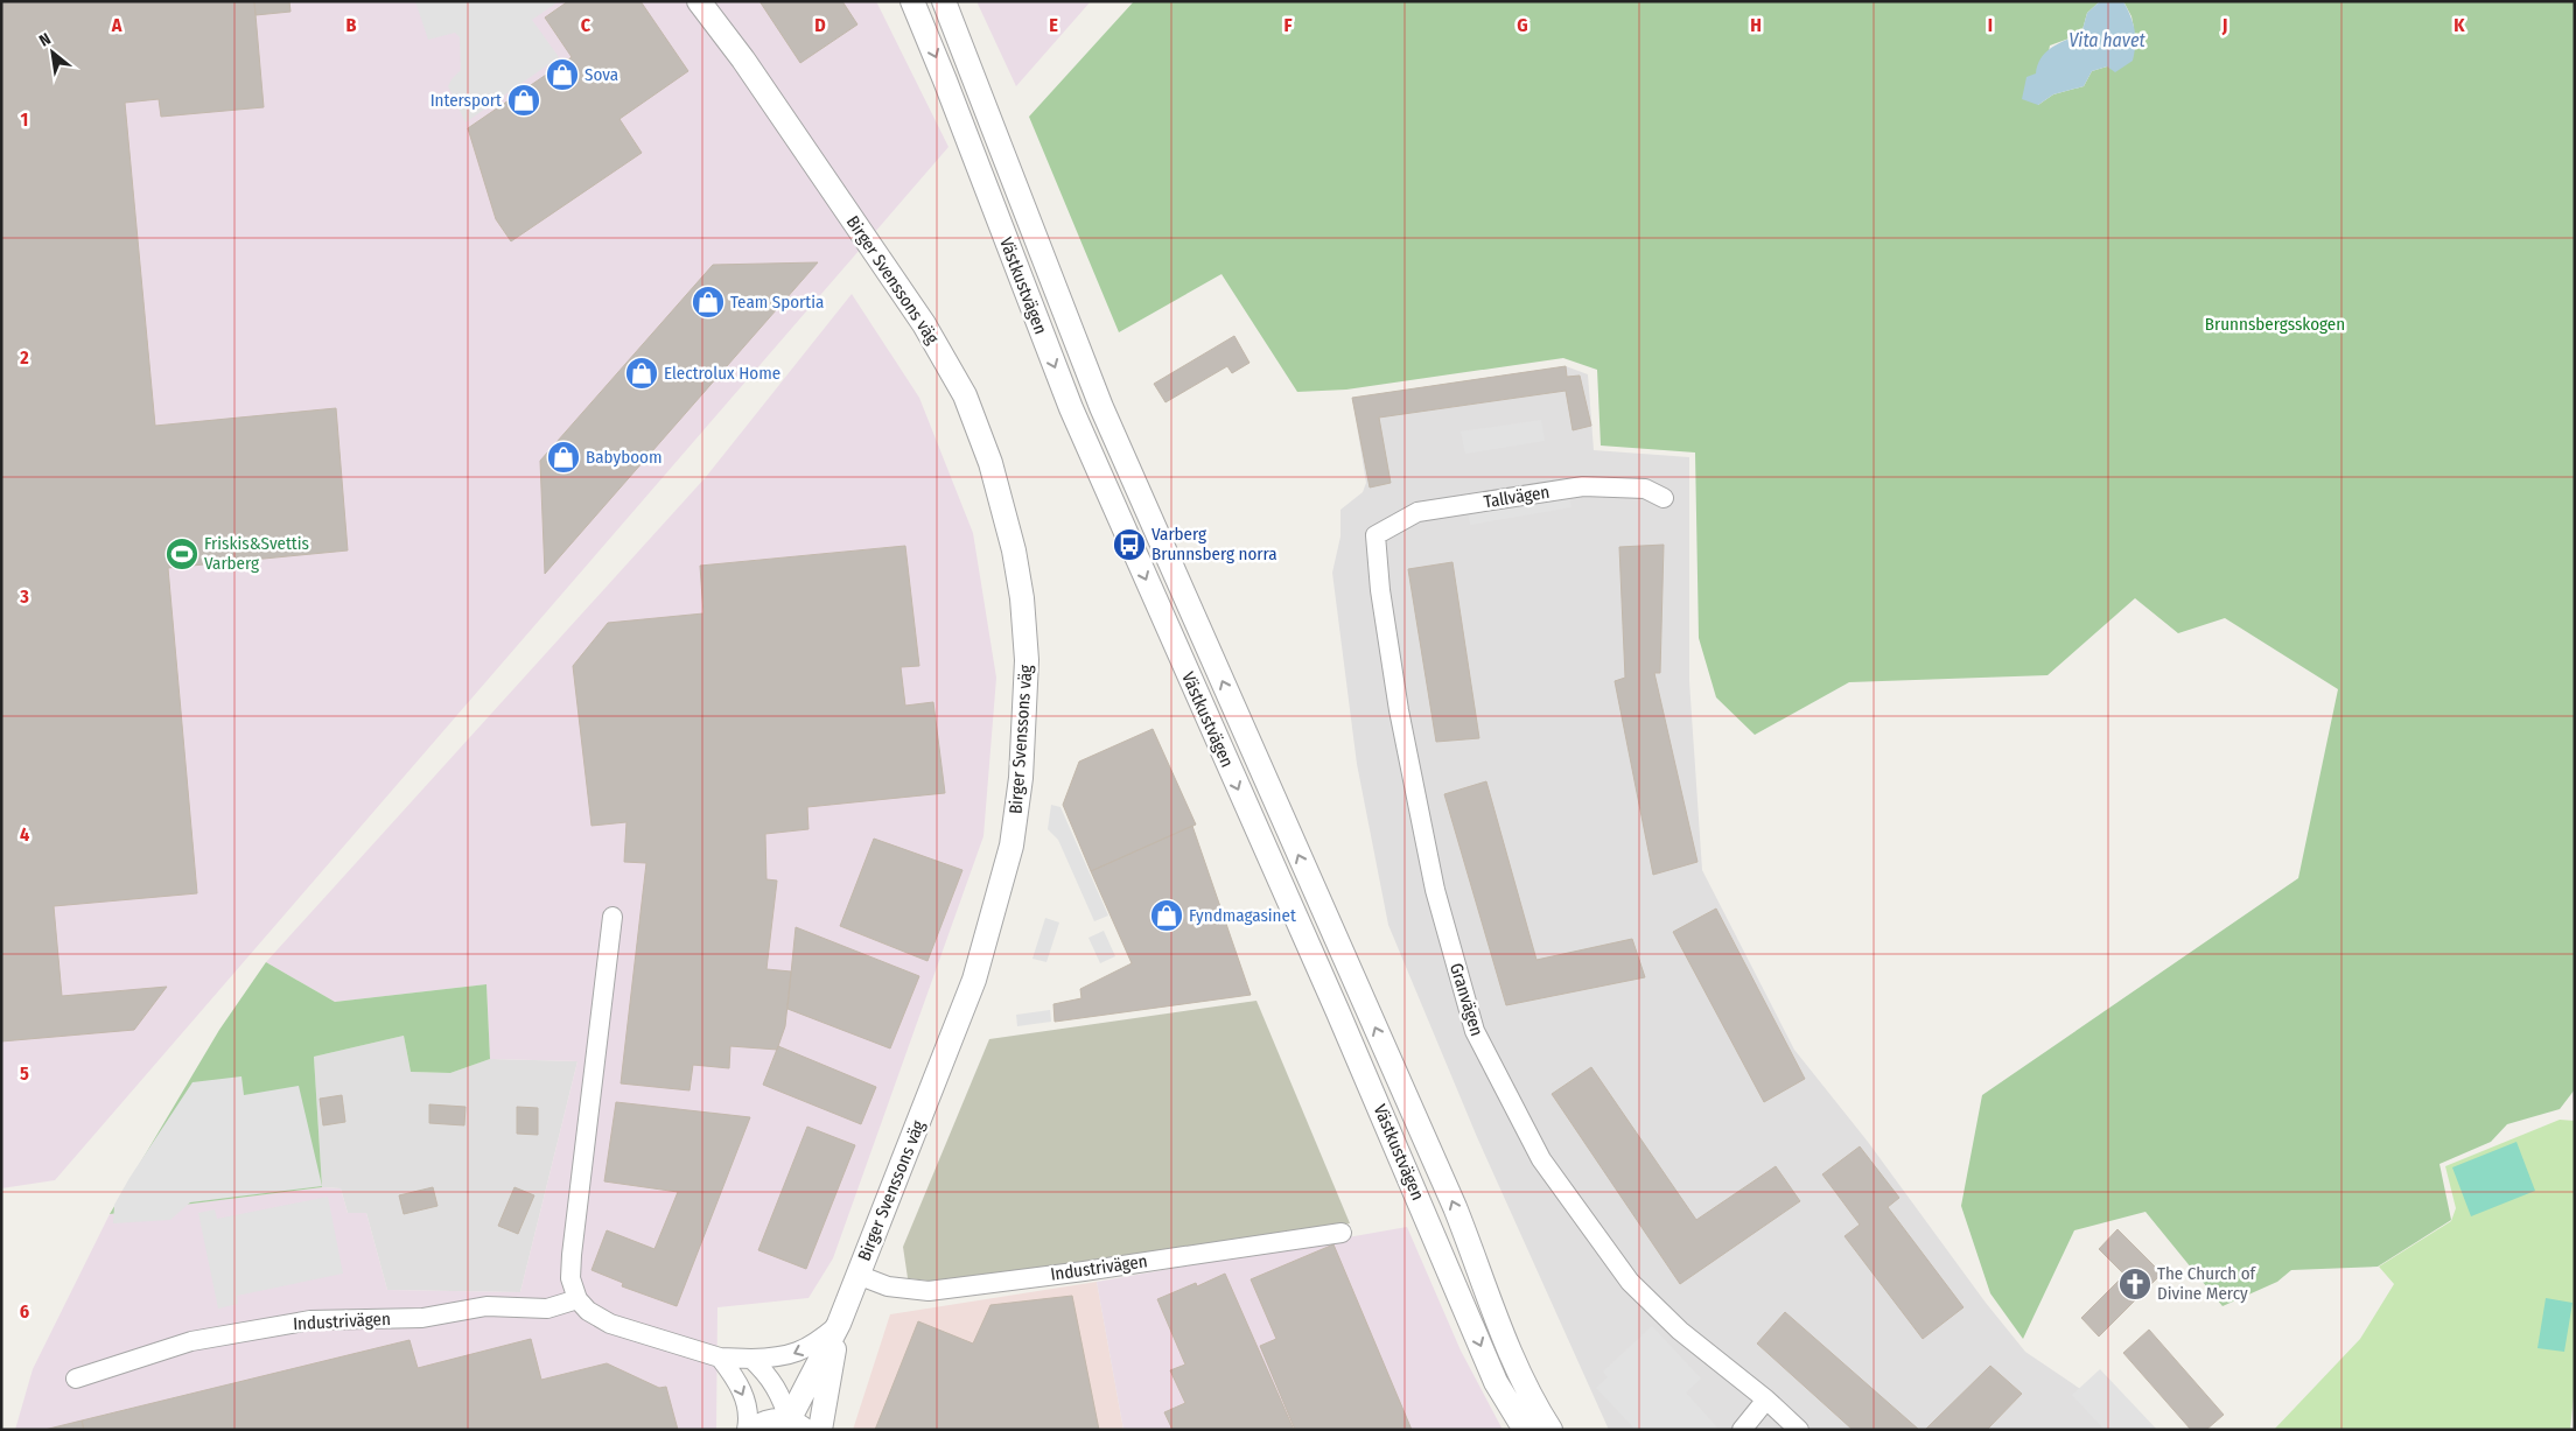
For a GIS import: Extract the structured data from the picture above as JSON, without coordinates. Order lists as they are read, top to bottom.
{
  "streets": {
    "street": [
      "Birger Svenssons väg",
      "Västkustvägen",
      "Tallvägen",
      "Granvägen",
      "Industrivägen"
    ]
  },
  "crossings": [
    ["Birger Svenssons väg", "Industrivägen"],
    ["Tallvägen", "Granvägen"]
  ],
  "water": ["Vita havet"],
  "parks": ["Brunnsbergsskogen"],
  "places": {
    "shop": [
      "Sova",
      "Intersport",
      "Team Sportia",
      "Electrolux Home",
      "Babyboom",
      "Fyndmagasinet"
    ],
    "bus stop": ["Varberg Brunnsberg norra"],
    "sports": ["Friskis&Svettis Varberg"],
    "church": ["The Church of Divine Mercy"]
  },
  "north": "top left",
  "grid": {
    "columns": [
      "A",
      "B",
      "C",
      "D",
      "E",
      "F",
      "G",
      "H",
      "I",
      "J",
      "K"
    ],
    "rows": [
      "1",
      "2",
      "3",
      "4",
      "5",
      "6"
    ]
  }
}
